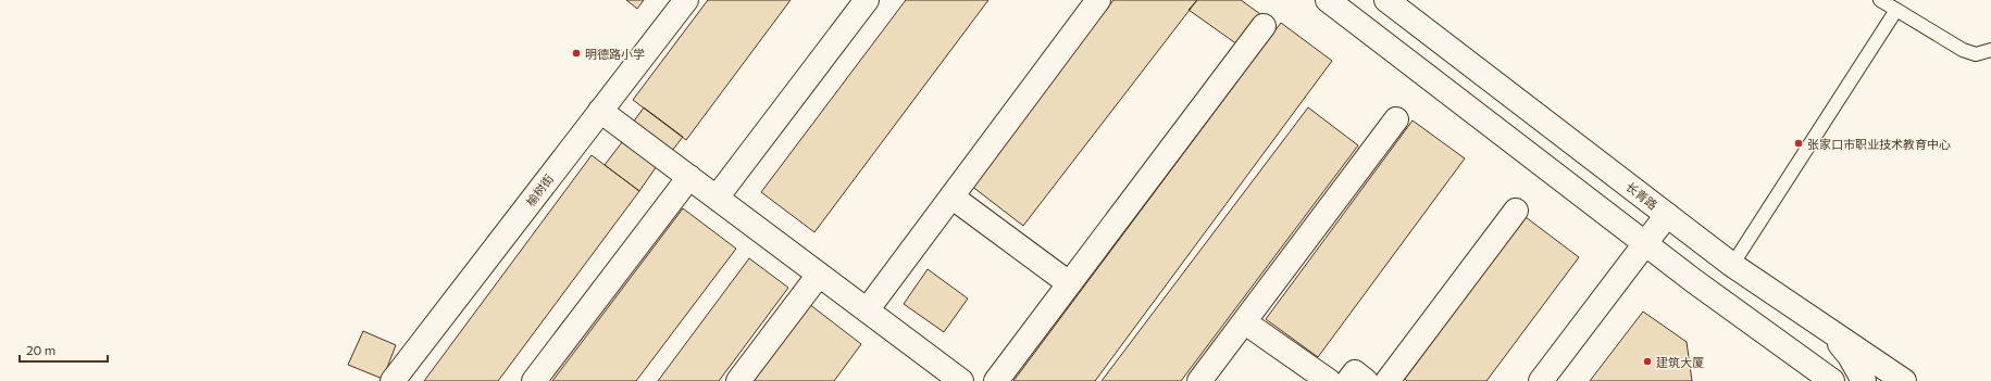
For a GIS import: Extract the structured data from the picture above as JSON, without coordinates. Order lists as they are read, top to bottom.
{
  "streets": {
    "street": ["榆树街", "长青路"]
  },
  "places": ["明德路小学", "张家口市职业技术教育中心", "建筑大厦"],
  "scale_bar": "20 m"
}
